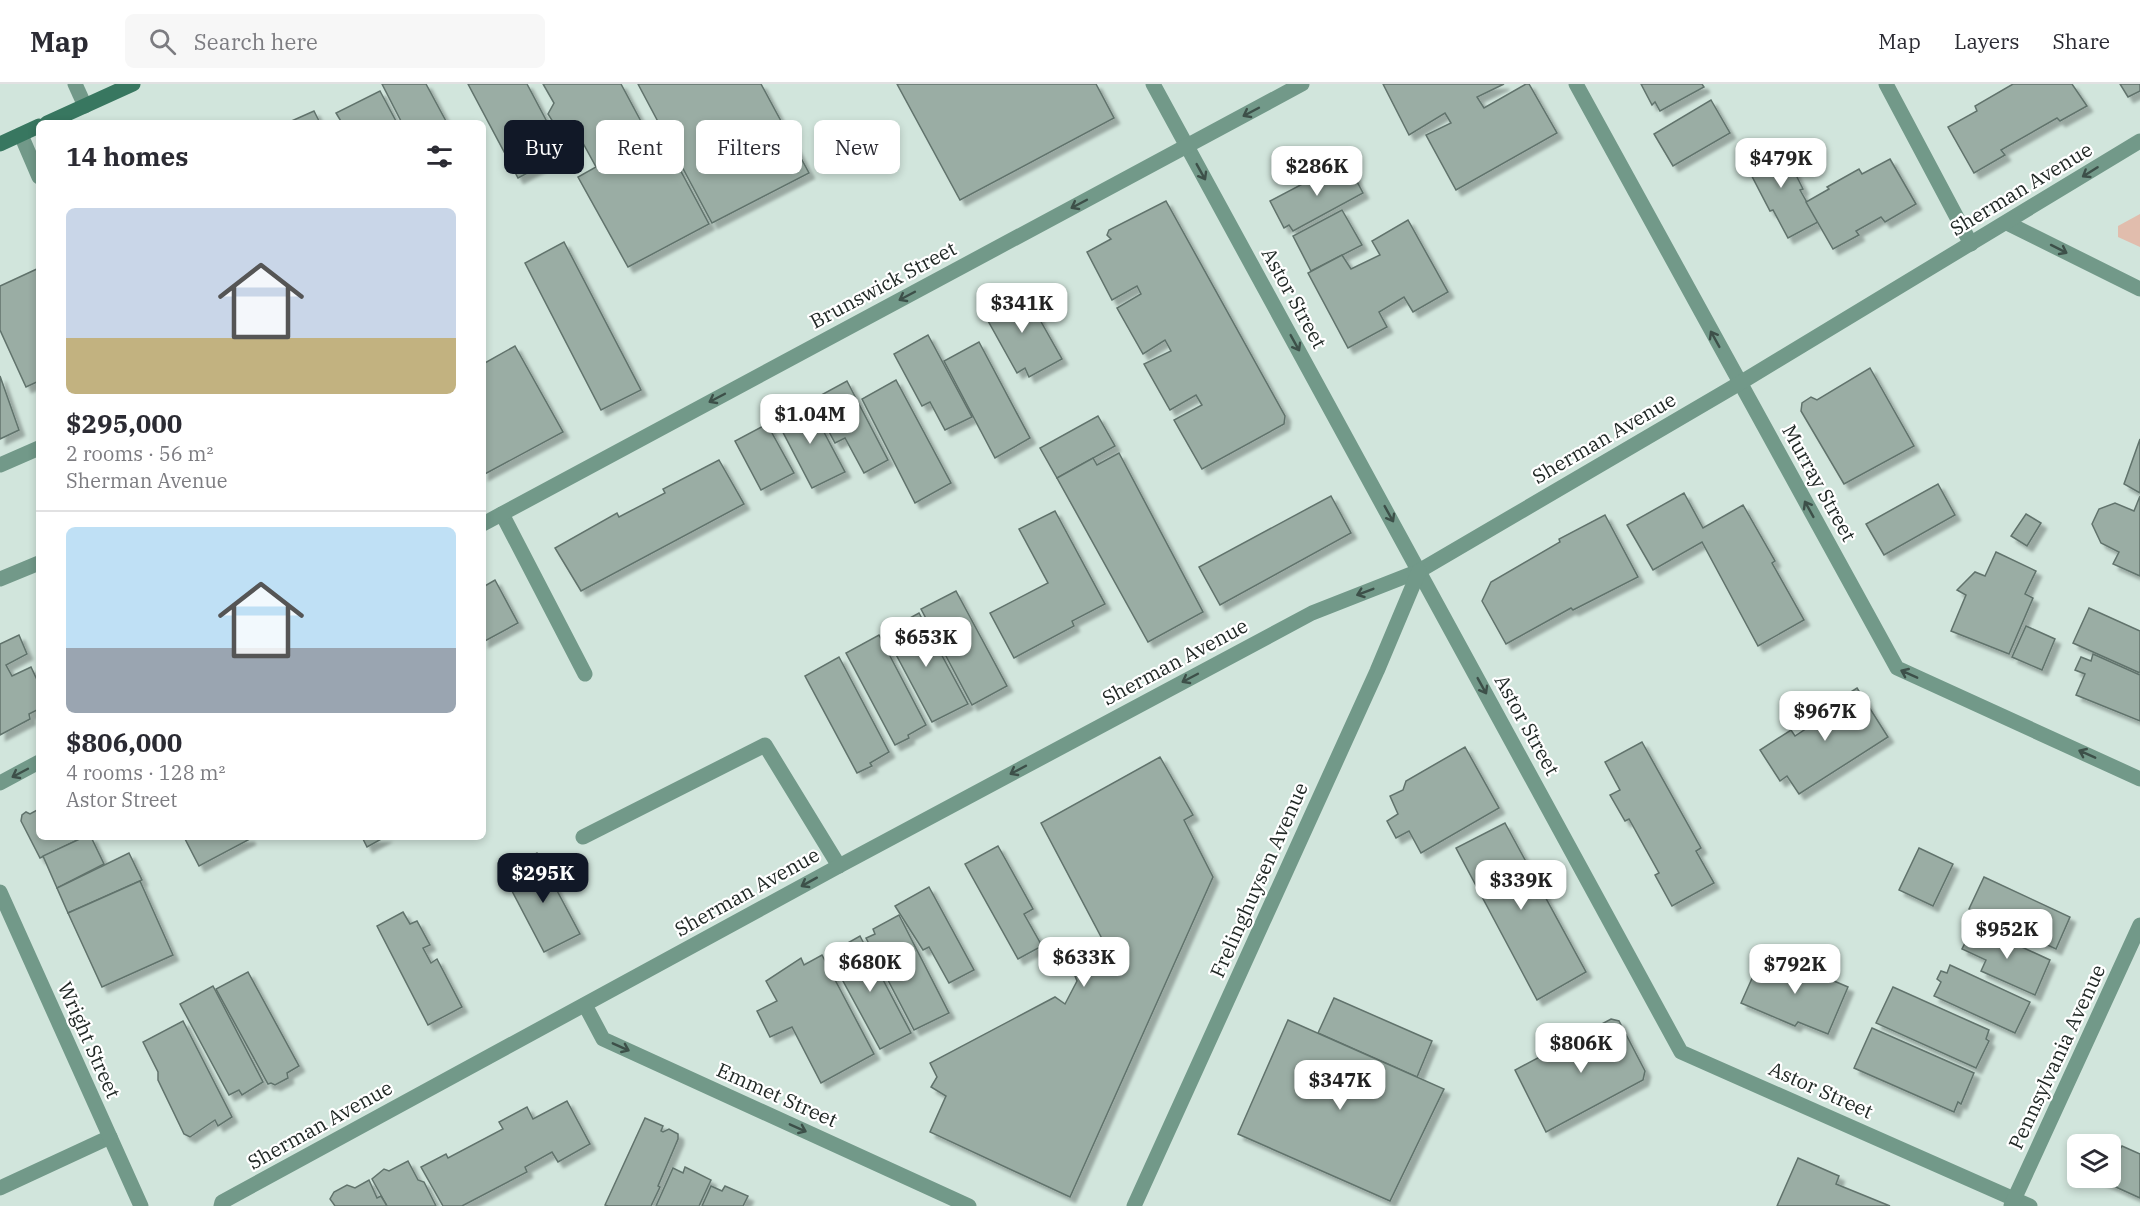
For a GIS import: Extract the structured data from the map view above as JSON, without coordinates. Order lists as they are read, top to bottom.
{
  "streets": {
    "street": [
      "Sherman Avenue",
      "Brunswick Street",
      "Astor Street",
      "Murray Street",
      "Frelinghuysen Avenue",
      "Wright Street",
      "Pennsylvania Avenue",
      "Emmet Street"
    ]
  },
  "crossings": [
    ["Sherman Avenue", "Astor Street"],
    ["Sherman Avenue", "Murray Street"],
    ["Sherman Avenue", "Frelinghuysen Avenue"],
    ["Sherman Avenue", "Emmet Street"],
    ["Brunswick Street", "Astor Street"],
    ["Astor Street", "Frelinghuysen Avenue"],
    ["Astor Street", "Pennsylvania Avenue"]
  ],
  "one_way": [
    "Sherman Avenue",
    "Brunswick Street",
    "Astor Street",
    "Murray Street",
    "Emmet Street"
  ],
  "page": {
    "header": "Map",
    "search": "Search here",
    "nav": ["Map", "Layers", "Share"],
    "chip": [
      "Buy",
      "Rent",
      "Filters",
      "New"
    ],
    "heading": "14 homes",
    "price": [
      "$479K",
      "$286K",
      "$341K",
      "$1.04M",
      "$653K",
      "$967K",
      "$295K",
      "$339K",
      "$952K",
      "$633K",
      "$680K",
      "$792K",
      "$806K",
      "$347K"
    ],
    "list": [
      {
        "name": "$295,000",
        "note": "2 rooms · 56 m² · Sherman Avenue"
      },
      {
        "name": "$806,000",
        "note": "4 rooms · 128 m² · Astor Street"
      }
    ]
  }
}
